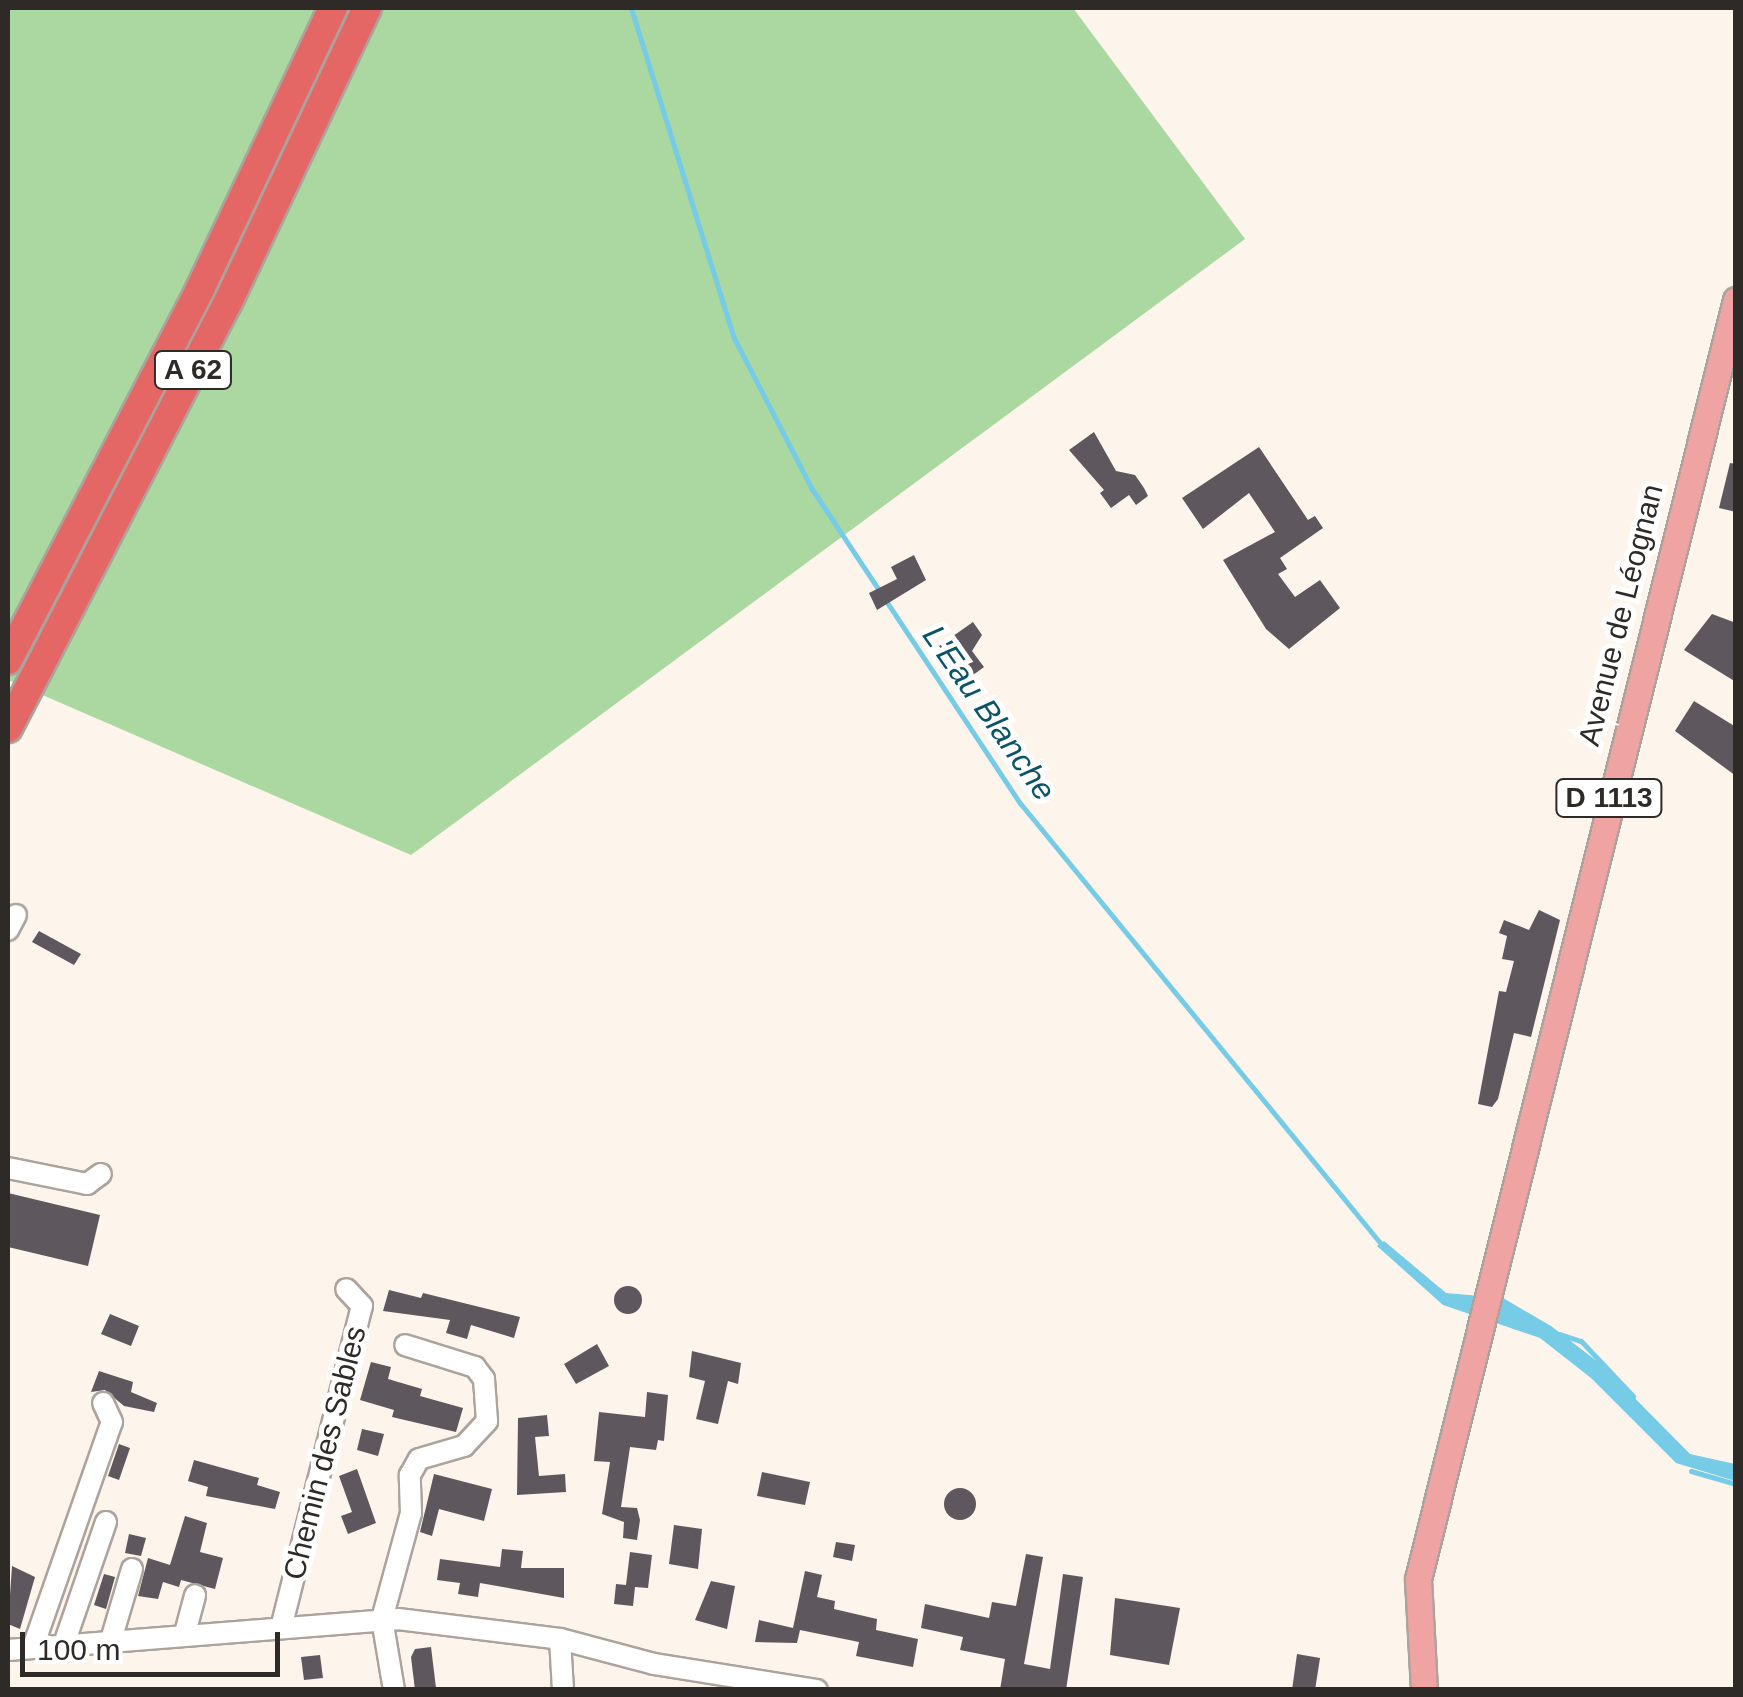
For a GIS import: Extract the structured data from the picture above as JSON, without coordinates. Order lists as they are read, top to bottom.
{
  "streets": {
    "highway": ["A 62"],
    "main road": ["Avenue de Léognan", "D 1113"],
    "street": ["Chemin des Sables"]
  },
  "water": ["L'Eau Blanche"],
  "scale_bar": "100 m"
}
